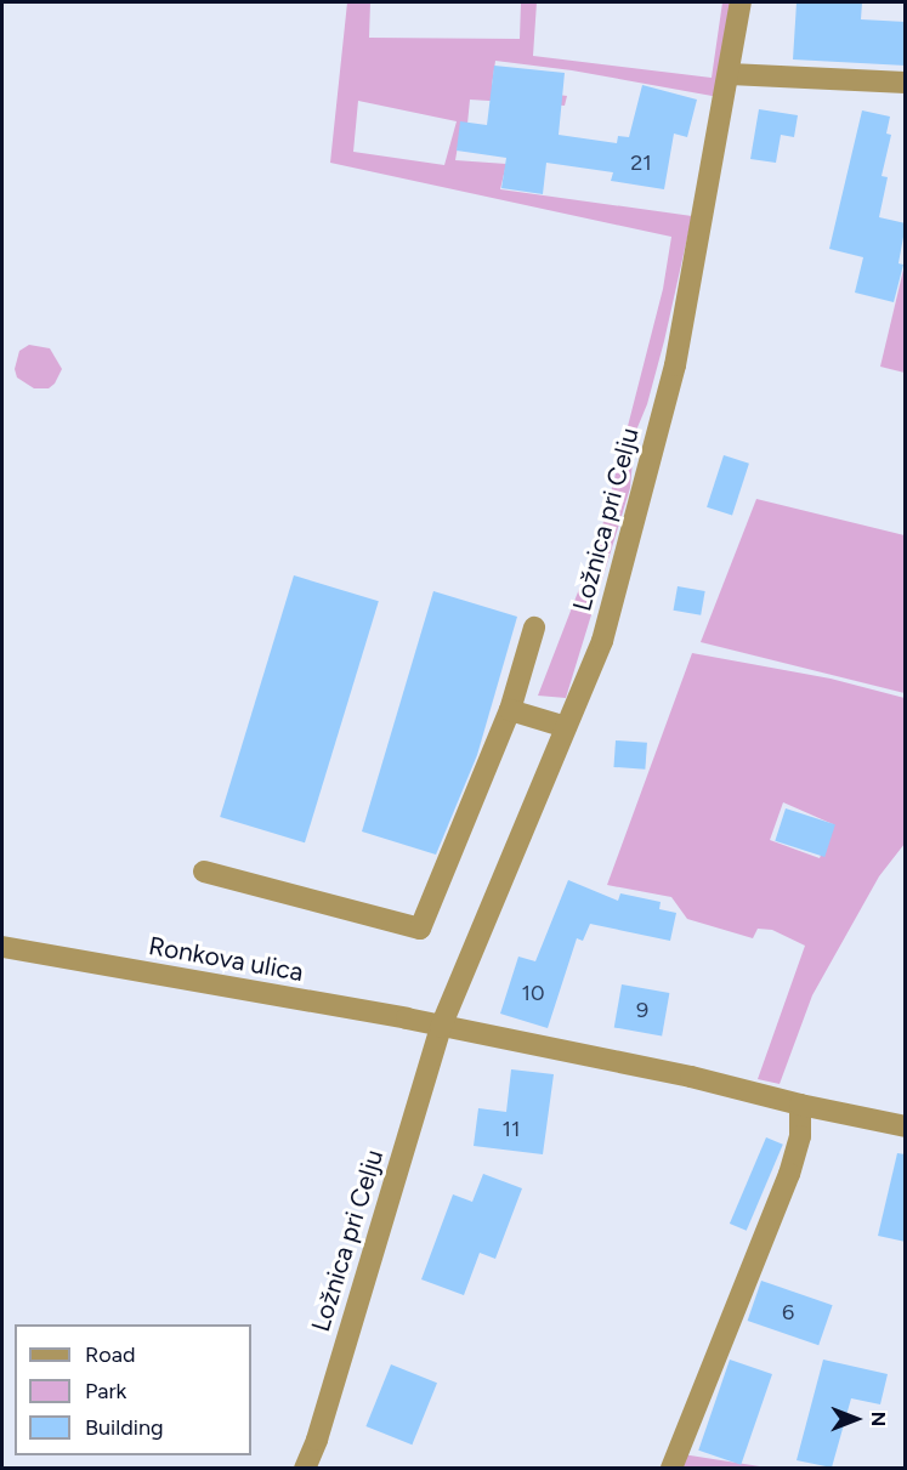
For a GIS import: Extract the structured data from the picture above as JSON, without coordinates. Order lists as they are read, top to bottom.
{
  "streets": {
    "street": ["Ložnica pri Celju", "Ronkova ulica"]
  },
  "crossings": [
    ["Ložnica pri Celju", "Ronkova ulica"]
  ],
  "house_numbers": [
    "21",
    "10",
    "9",
    "11",
    "6"
  ],
  "legend": ["Road", "Park", "Building"],
  "north": "right"
}
